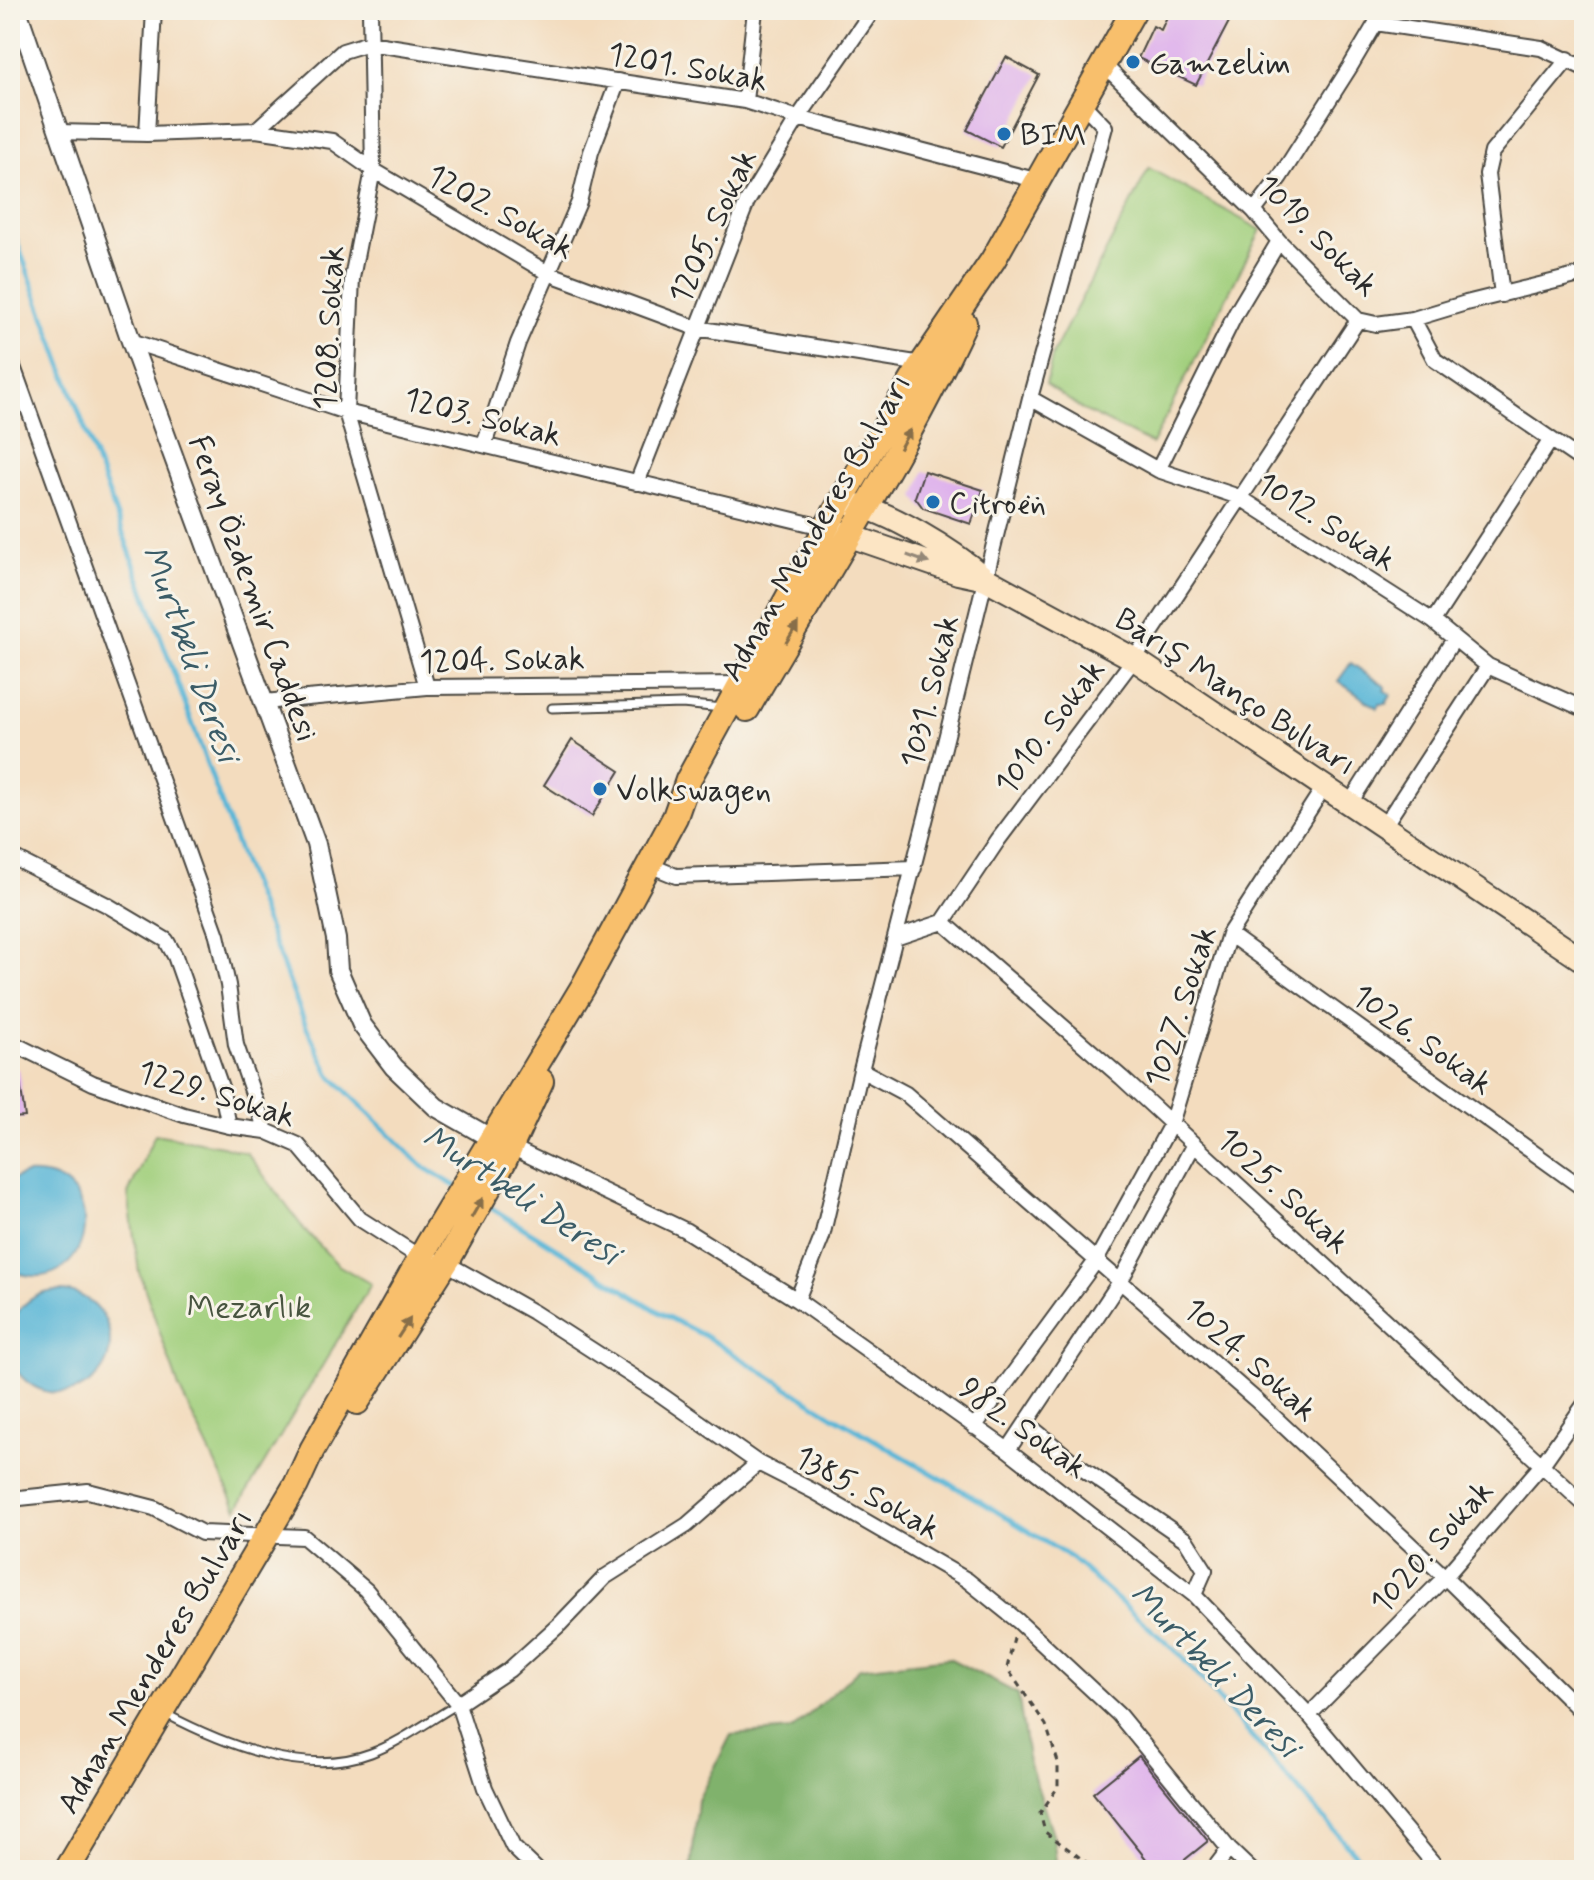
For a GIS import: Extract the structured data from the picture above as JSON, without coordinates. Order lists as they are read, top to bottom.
{
  "streets": {
    "main road": ["Adnan Menderes Bulvarı", "Barış Manço Bulvarı"],
    "street": [
      "1201. Sokak",
      "1202. Sokak",
      "1205. Sokak",
      "1019. Sokak",
      "1208. Sokak",
      "1203. Sokak",
      "1012. Sokak",
      "Feray Özdemir Caddesi",
      "1204. Sokak",
      "1031. Sokak",
      "1010. Sokak",
      "1027. Sokak",
      "1026. Sokak",
      "1229. Sokak",
      "1025. Sokak",
      "1024. Sokak",
      "982. Sokak",
      "1385. Sokak",
      "1020. Sokak"
    ]
  },
  "crossings": [
    ["1201. Sokak", "1205. Sokak"],
    ["1201. Sokak", "1208. Sokak"],
    ["1201. Sokak", "Adnan Menderes Bulvarı"],
    ["1202. Sokak", "1205. Sokak"],
    ["1202. Sokak", "1208. Sokak"],
    ["1202. Sokak", "Adnan Menderes Bulvarı"],
    ["1202. Sokak", "Feray Özdemir Caddesi"],
    ["1205. Sokak", "1203. Sokak"],
    ["1019. Sokak", "Adnan Menderes Bulvarı"],
    ["1019. Sokak", "1010. Sokak"],
    ["1208. Sokak", "1203. Sokak"],
    ["1208. Sokak", "1204. Sokak"],
    ["1203. Sokak", "Adnan Menderes Bulvarı"],
    ["1203. Sokak", "Feray Özdemir Caddesi"],
    ["1203. Sokak", "Barış Manço Bulvarı"],
    ["1012. Sokak", "1031. Sokak"],
    ["1012. Sokak", "1010. Sokak"],
    ["Adnan Menderes Bulvarı", "Feray Özdemir Caddesi"],
    ["Adnan Menderes Bulvarı", "1204. Sokak"],
    ["Adnan Menderes Bulvarı", "1031. Sokak"],
    ["Adnan Menderes Bulvarı", "Barış Manço Bulvarı"],
    ["Adnan Menderes Bulvarı", "1229. Sokak"],
    ["Adnan Menderes Bulvarı", "982. Sokak"],
    ["Adnan Menderes Bulvarı", "1385. Sokak"],
    ["Feray Özdemir Caddesi", "1204. Sokak"],
    ["Feray Özdemir Caddesi", "982. Sokak"],
    ["1031. Sokak", "Barış Manço Bulvarı"],
    ["1031. Sokak", "1024. Sokak"],
    ["1031. Sokak", "982. Sokak"],
    ["Barış Manço Bulvarı", "1010. Sokak"],
    ["Barış Manço Bulvarı", "1027. Sokak"],
    ["1010. Sokak", "1025. Sokak"],
    ["1027. Sokak", "1026. Sokak"],
    ["1027. Sokak", "1025. Sokak"],
    ["1027. Sokak", "1024. Sokak"],
    ["1027. Sokak", "982. Sokak"],
    ["1229. Sokak", "1385. Sokak"],
    ["1025. Sokak", "1020. Sokak"],
    ["1024. Sokak", "1020. Sokak"],
    ["982. Sokak", "1020. Sokak"]
  ],
  "water": ["Murtbeli Deresi"],
  "parks": ["Mezarlık"],
  "places": [
    "Gamzelim",
    "BIM",
    "Citroën",
    "Volkswagen"
  ]
}
